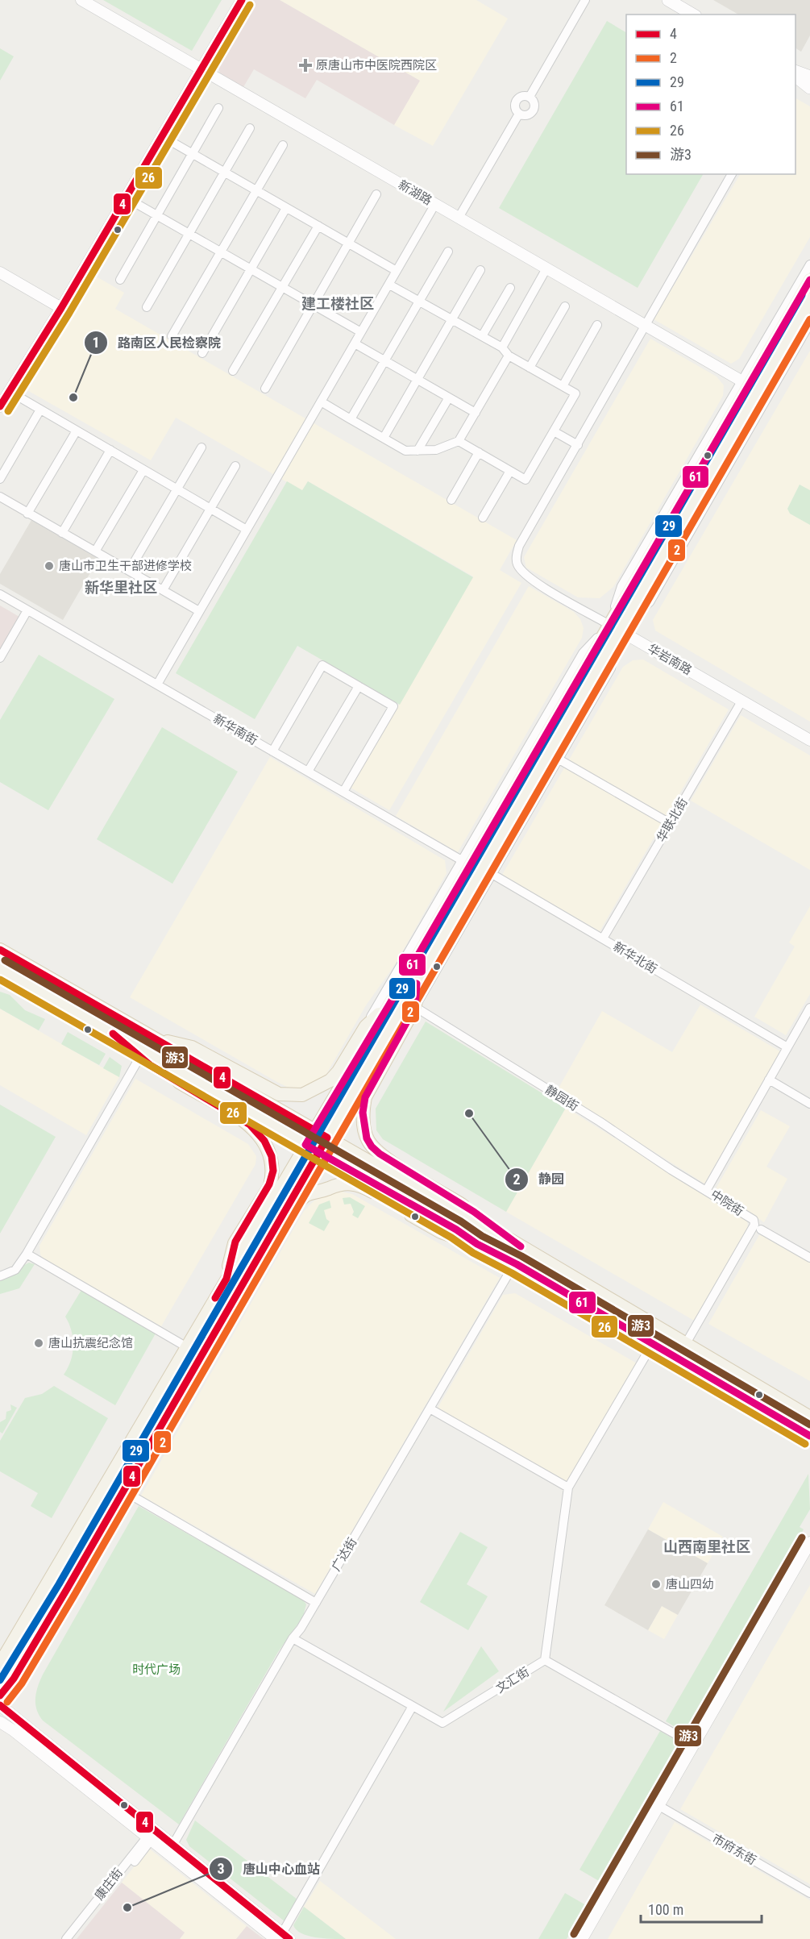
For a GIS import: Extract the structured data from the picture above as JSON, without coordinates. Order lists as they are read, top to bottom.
{
  "streets": {
    "street": [
      "新湖路",
      "华岩南路",
      "新华南街",
      "华联北街",
      "新华北街",
      "静园街",
      "中院街",
      "广达街",
      "文汇街",
      "市府东街",
      "康庄街"
    ]
  },
  "crossings": [
    ["华岩南路", "华联北街"],
    ["新华南街", "新华北街"],
    ["华联北街", "新华北街"],
    ["新华北街", "中院街"],
    ["静园街", "中院街"]
  ],
  "districts": ["建工楼社区", "新华里社区", "山西南里社区"],
  "parks": ["时代广场"],
  "places": {
    "health": ["原唐山市中医院西院区"],
    "other": [
      "路南区人民检察院",
      "唐山市卫生干部进修学校",
      "静园",
      "唐山抗震纪念馆",
      "唐山四幼",
      "唐山中心血站"
    ]
  },
  "lines": [
    "transit line 4",
    "transit line 26",
    "transit line 61",
    "transit line 29",
    "transit line 2",
    "transit line 游3"
  ],
  "legend": [
    "4",
    "2",
    "29",
    "61",
    "26",
    "游3"
  ],
  "scale_bar": "100 m"
}
